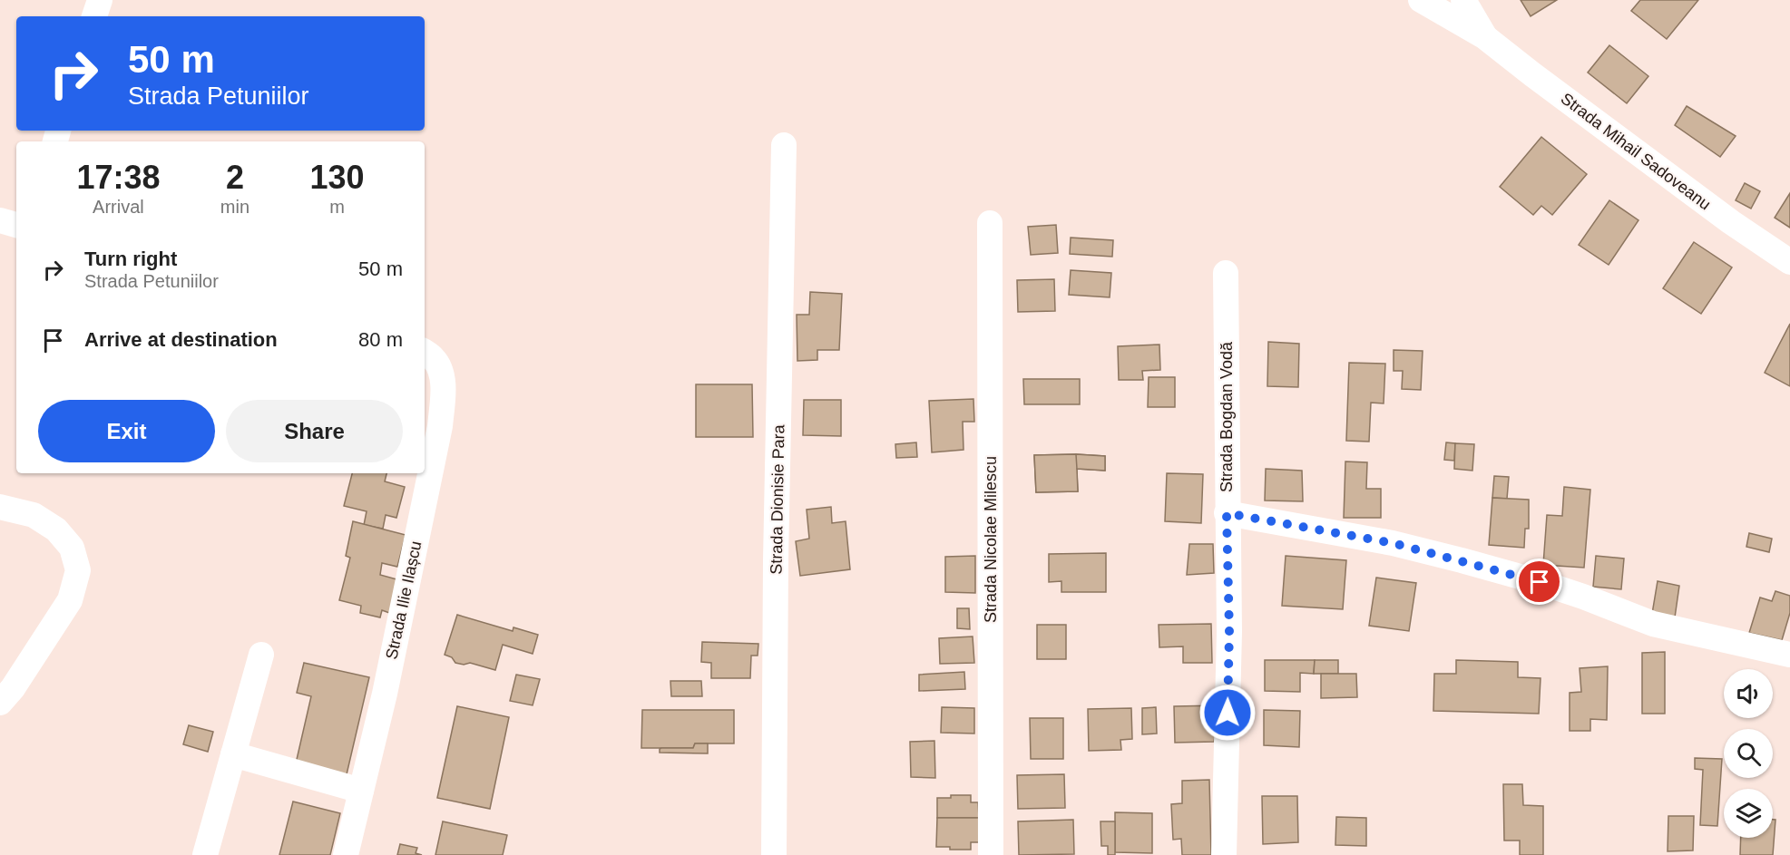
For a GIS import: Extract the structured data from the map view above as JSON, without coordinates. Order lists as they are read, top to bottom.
{
  "streets": {
    "street": [
      "Strada Mihail Sadoveanu",
      "Strada Bogdan Vodă",
      "Strada Dionisie Para",
      "Strada Nicolae Milescu",
      "Strada Ilie Ilașcu"
    ]
  },
  "page": {
    "turn": ["50 m", "Strada Petuniilor"],
    "eta": [
      "17:38",
      "Arrival",
      "2",
      "min",
      "130",
      "m"
    ],
    "list": [
      {
        "name": "Turn right",
        "note": "Strada Petuniilor",
        "value": "50 m"
      },
      {
        "name": "Arrive at destination",
        "value": "80 m"
      }
    ],
    "buttons": ["Exit", "Share"]
  }
}
